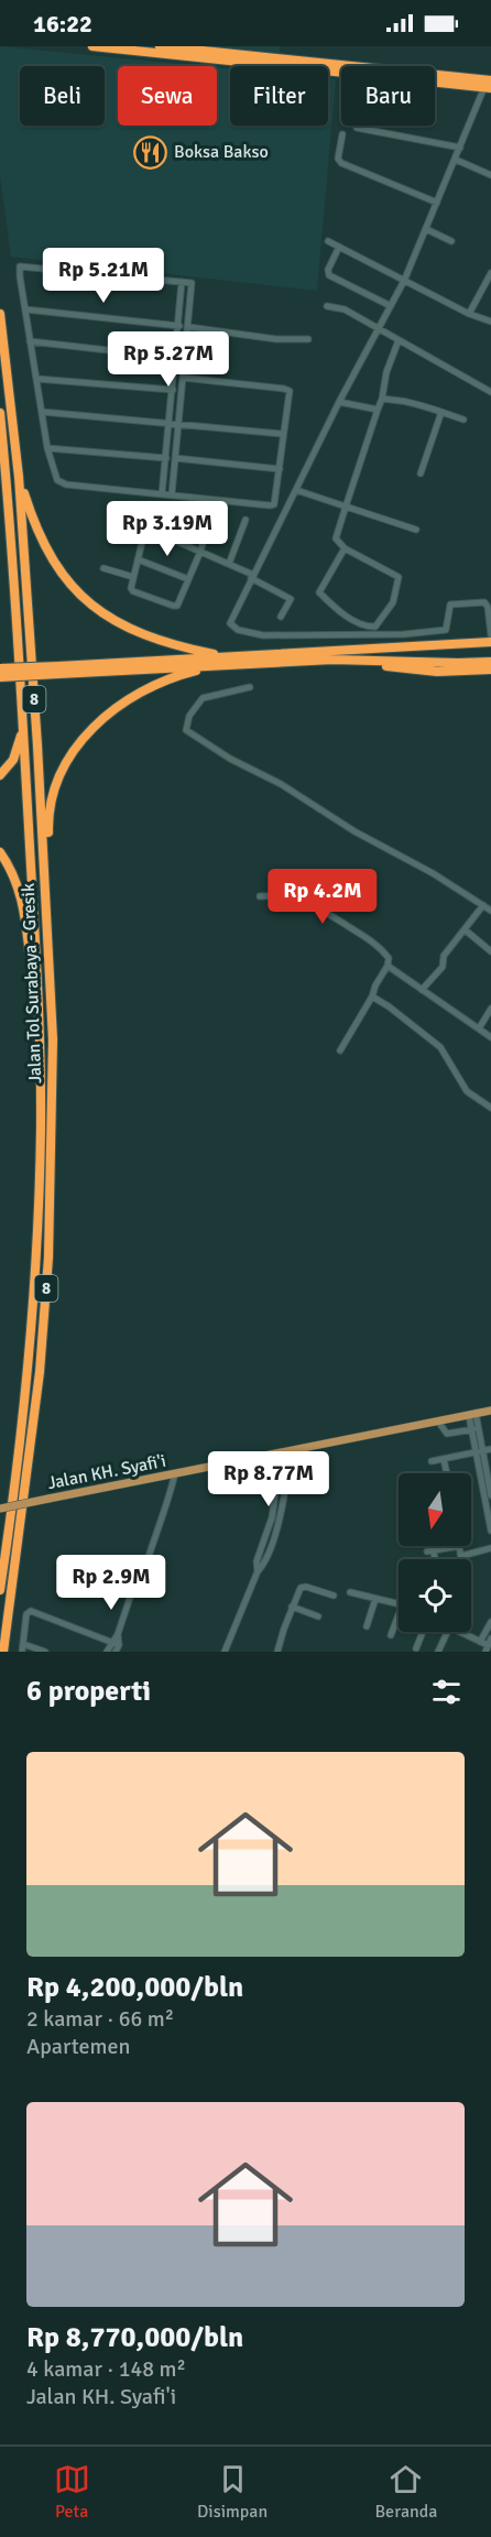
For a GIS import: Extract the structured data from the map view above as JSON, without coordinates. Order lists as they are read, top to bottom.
{
  "streets": {
    "highway": ["8", "Jalan Tol Surabaya - Gresik"],
    "main road": ["Jalan KH. Syafi'i"]
  },
  "places": {
    "restaurant": ["Boksa Bakso"]
  },
  "north": "bottom",
  "page": {
    "status": "16:22",
    "chip": [
      "Beli",
      "Sewa",
      "Filter",
      "Baru"
    ],
    "price": [
      "Rp 5.21M",
      "Rp 5.27M",
      "Rp 3.19M",
      "Rp 4.2M",
      "Rp 8.77M",
      "Rp 2.9M"
    ],
    "heading": "6 properti",
    "list": [
      {
        "name": "Rp 4,200,000/bln",
        "note": "2 kamar · 66 m² · Apartemen"
      },
      {
        "name": "Rp 8,770,000/bln",
        "note": "4 kamar · 148 m² · Jalan KH. Syafi'i"
      }
    ],
    "tabs": ["Peta", "Disimpan", "Beranda"]
  }
}
